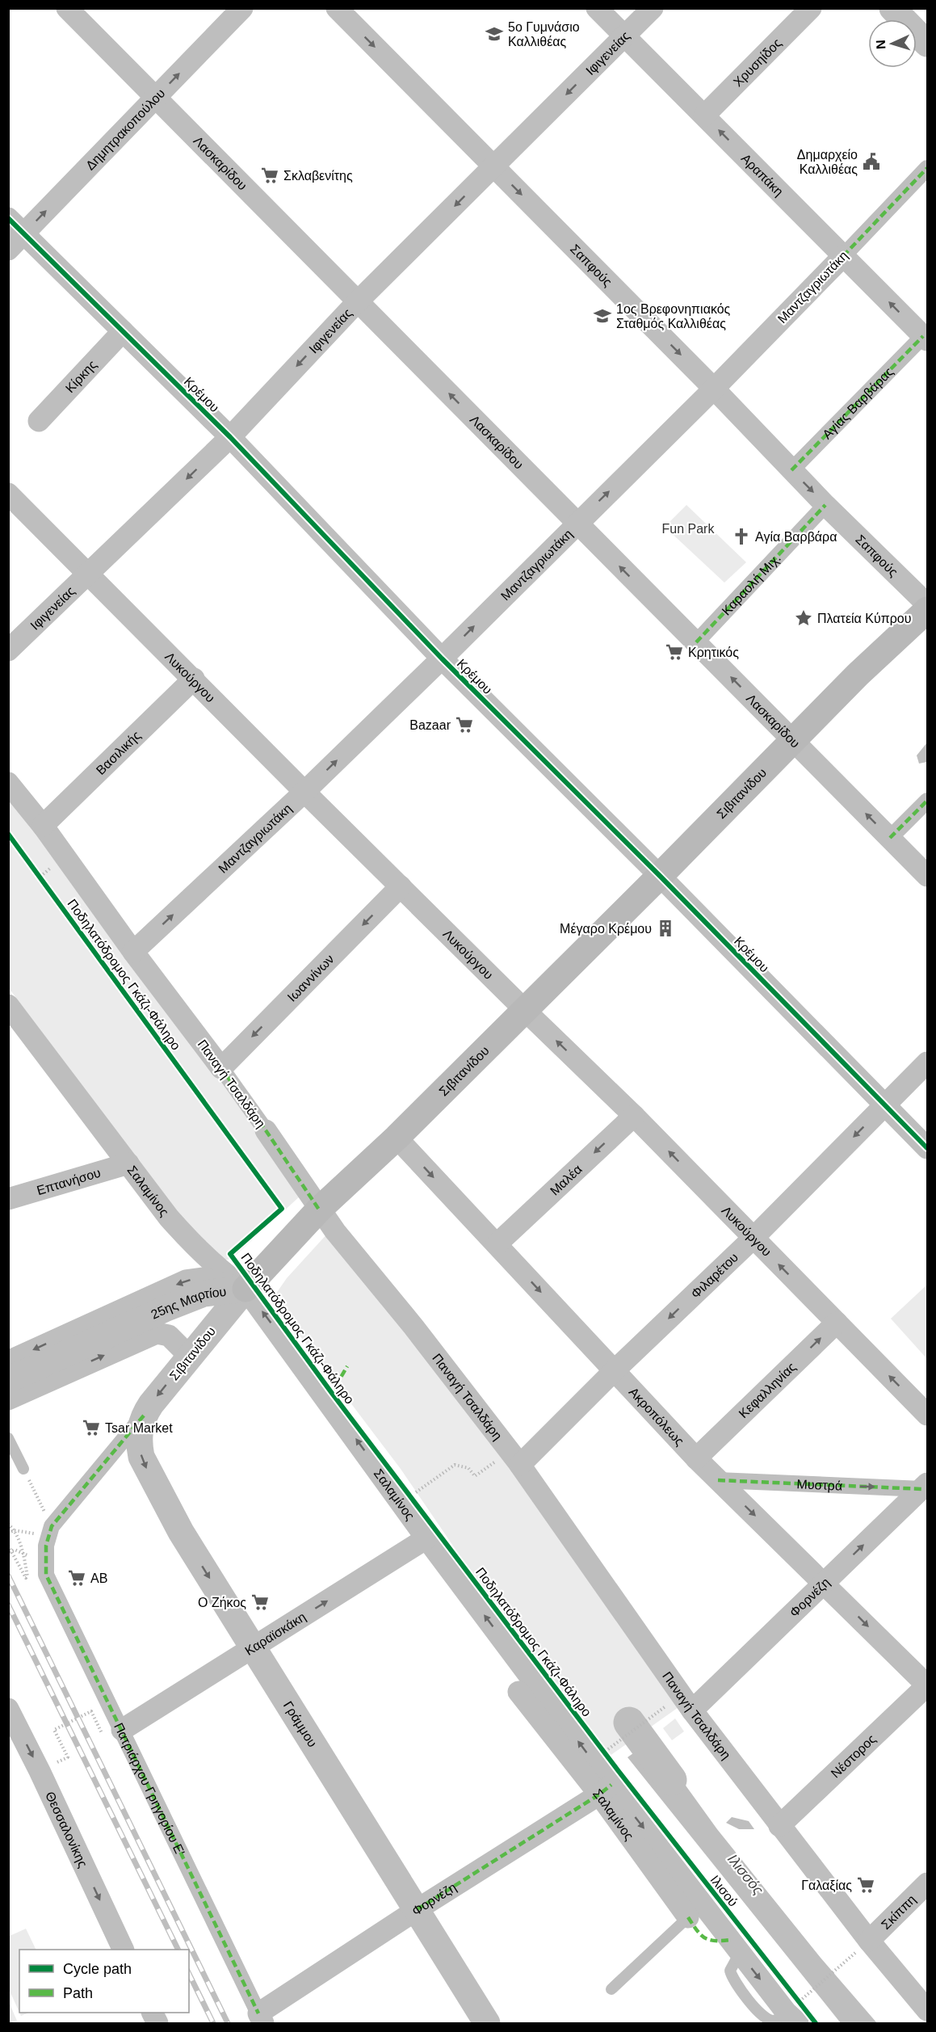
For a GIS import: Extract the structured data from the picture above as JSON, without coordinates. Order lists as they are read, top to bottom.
{
  "streets": {
    "main road": ["Σιβιτανίδου"],
    "street": [
      "Ιφιγενείας",
      "Χρυσηίδος",
      "Δημητρακοπούλου",
      "Λασκαρίδου",
      "Αραπάκη",
      "Σαπφούς",
      "Μαντζαγριωτάκη",
      "Κίρκης",
      "Κρέμου",
      "Αγίας Βαρβάρας",
      "Καραολή Μιχ.",
      "Λυκούργου",
      "Βασιλικής",
      "Ιωαννίνων",
      "Παναγή Τσαλδάρη",
      "Μαλέα",
      "Επτανήσου",
      "Σαλαμίνος",
      "Φιλαρέτου",
      "25ης Μαρτίου",
      "Κεφαλληνίας",
      "Ακροπόλεως",
      "Μυστρά",
      "Φορνέζη",
      "Καραϊσκάκη",
      "Γράμμου",
      "Νέστορος",
      "Πατριάρχου Γρηγορίου Ε'",
      "Θεσσαλονίκης",
      "Ιλισού",
      "Σκίππη"
    ],
    "cycle path": ["Ποδηλατόδρομος Γκάζι-Φάληρο"]
  },
  "crossings": [
    ["Ιφιγενείας", "Λασκαρίδου"],
    ["Ιφιγενείας", "Αραπάκη"],
    ["Ιφιγενείας", "Σαπφούς"],
    ["Ιφιγενείας", "Κρέμου"],
    ["Ιφιγενείας", "Λυκούργου"],
    ["Χρυσηίδος", "Αραπάκη"],
    ["Δημητρακοπούλου", "Λασκαρίδου"],
    ["Δημητρακοπούλου", "Κρέμου"],
    ["Λασκαρίδου", "Μαντζαγριωτάκη"],
    ["Λασκαρίδου", "Καραολή Μιχ."],
    ["Λασκαρίδου", "Σιβιτανίδου"],
    ["Αραπάκη", "Μαντζαγριωτάκη"],
    ["Αραπάκη", "Αγίας Βαρβάρας"],
    ["Σαπφούς", "Μαντζαγριωτάκη"],
    ["Σαπφούς", "Αγίας Βαρβάρας"],
    ["Σαπφούς", "Καραολή Μιχ."],
    ["Μαντζαγριωτάκη", "Κρέμου"],
    ["Μαντζαγριωτάκη", "Λυκούργου"],
    ["Μαντζαγριωτάκη", "Παναγή Τσαλδάρη"],
    ["Κίρκης", "Κρέμου"],
    ["Κρέμου", "Σιβιτανίδου"],
    ["Κρέμου", "Φιλαρέτου"],
    ["Λυκούργου", "Βασιλικής"],
    ["Λυκούργου", "Σιβιτανίδου"],
    ["Λυκούργου", "Ιωαννίνων"],
    ["Λυκούργου", "Μαλέα"],
    ["Λυκούργου", "Φιλαρέτου"],
    ["Λυκούργου", "Κεφαλληνίας"],
    ["Βασιλικής", "Παναγή Τσαλδάρη"],
    ["Σιβιτανίδου", "Παναγή Τσαλδάρη"],
    ["Σιβιτανίδου", "Σαλαμίνος"],
    ["Σιβιτανίδου", "25ης Μαρτίου"],
    ["Σιβιτανίδου", "Ακροπόλεως"],
    ["Σιβιτανίδου", "Γράμμου"],
    ["Σιβιτανίδου", "Πατριάρχου Γρηγορίου Ε'"],
    ["Ιωαννίνων", "Παναγή Τσαλδάρη"],
    ["Παναγή Τσαλδάρη", "Φιλαρέτου"],
    ["Παναγή Τσαλδάρη", "Φορνέζη"],
    ["Παναγή Τσαλδάρη", "Νέστορος"],
    ["Παναγή Τσαλδάρη", "Σκίππη"],
    ["Μαλέα", "Ακροπόλεως"],
    ["Επτανήσου", "Σαλαμίνος"],
    ["Σαλαμίνος", "25ης Μαρτίου"],
    ["Σαλαμίνος", "Φορνέζη"],
    ["Σαλαμίνος", "Καραϊσκάκη"],
    ["Σαλαμίνος", "Ιλισού"],
    ["Φιλαρέτου", "Ακροπόλεως"],
    ["Κεφαλληνίας", "Ακροπόλεως"],
    ["Ακροπόλεως", "Μυστρά"],
    ["Ακροπόλεως", "Φορνέζη"],
    ["Ακροπόλεως", "Νέστορος"],
    ["Μυστρά", "Φορνέζη"],
    ["Φορνέζη", "Γράμμου"],
    ["Φορνέζη", "Πατριάρχου Γρηγορίου Ε'"],
    ["Φορνέζη", "Ιλισού"],
    ["Καραϊσκάκη", "Γράμμου"],
    ["Καραϊσκάκη", "Πατριάρχου Γρηγορίου Ε'"]
  ],
  "one_way": [
    "Ιφιγενείας",
    "Δημητρακοπούλου",
    "Λασκαρίδου",
    "Αραπάκη",
    "Σαπφούς",
    "Μαντζαγριωτάκη",
    "Λυκούργου",
    "Ιωαννίνων",
    "Μαλέα",
    "Σαλαμίνος",
    "Φιλαρέτου",
    "Κεφαλληνίας",
    "Ακροπόλεως",
    "Μυστρά",
    "Καραϊσκάκη",
    "Γράμμου",
    "Θεσσαλονίκης",
    "Ιλισού"
  ],
  "water": ["Ιλισσός"],
  "parks": ["Fun Park"],
  "places": {
    "school or university": ["5ο Γυμνάσιο Καλλιθέας", "1ος Βρεφονηπιακός Σταθμός Καλλιθέας"],
    "public building": ["Δημαρχείο Καλλιθέας"],
    "supermarket": [
      "Σκλαβενίτης",
      "Κρητικός",
      "Bazaar",
      "Tsar Market",
      "ΑΒ",
      "Ο Ζήκος",
      "Γαλαξίας"
    ],
    "church": ["Αγία Βαρβάρα"],
    "place": ["Πλατεία Κύπρου"],
    "building": ["Μέγαρο Κρέμου"]
  },
  "legend": ["Cycle path", "Path"],
  "north": "left"
}
